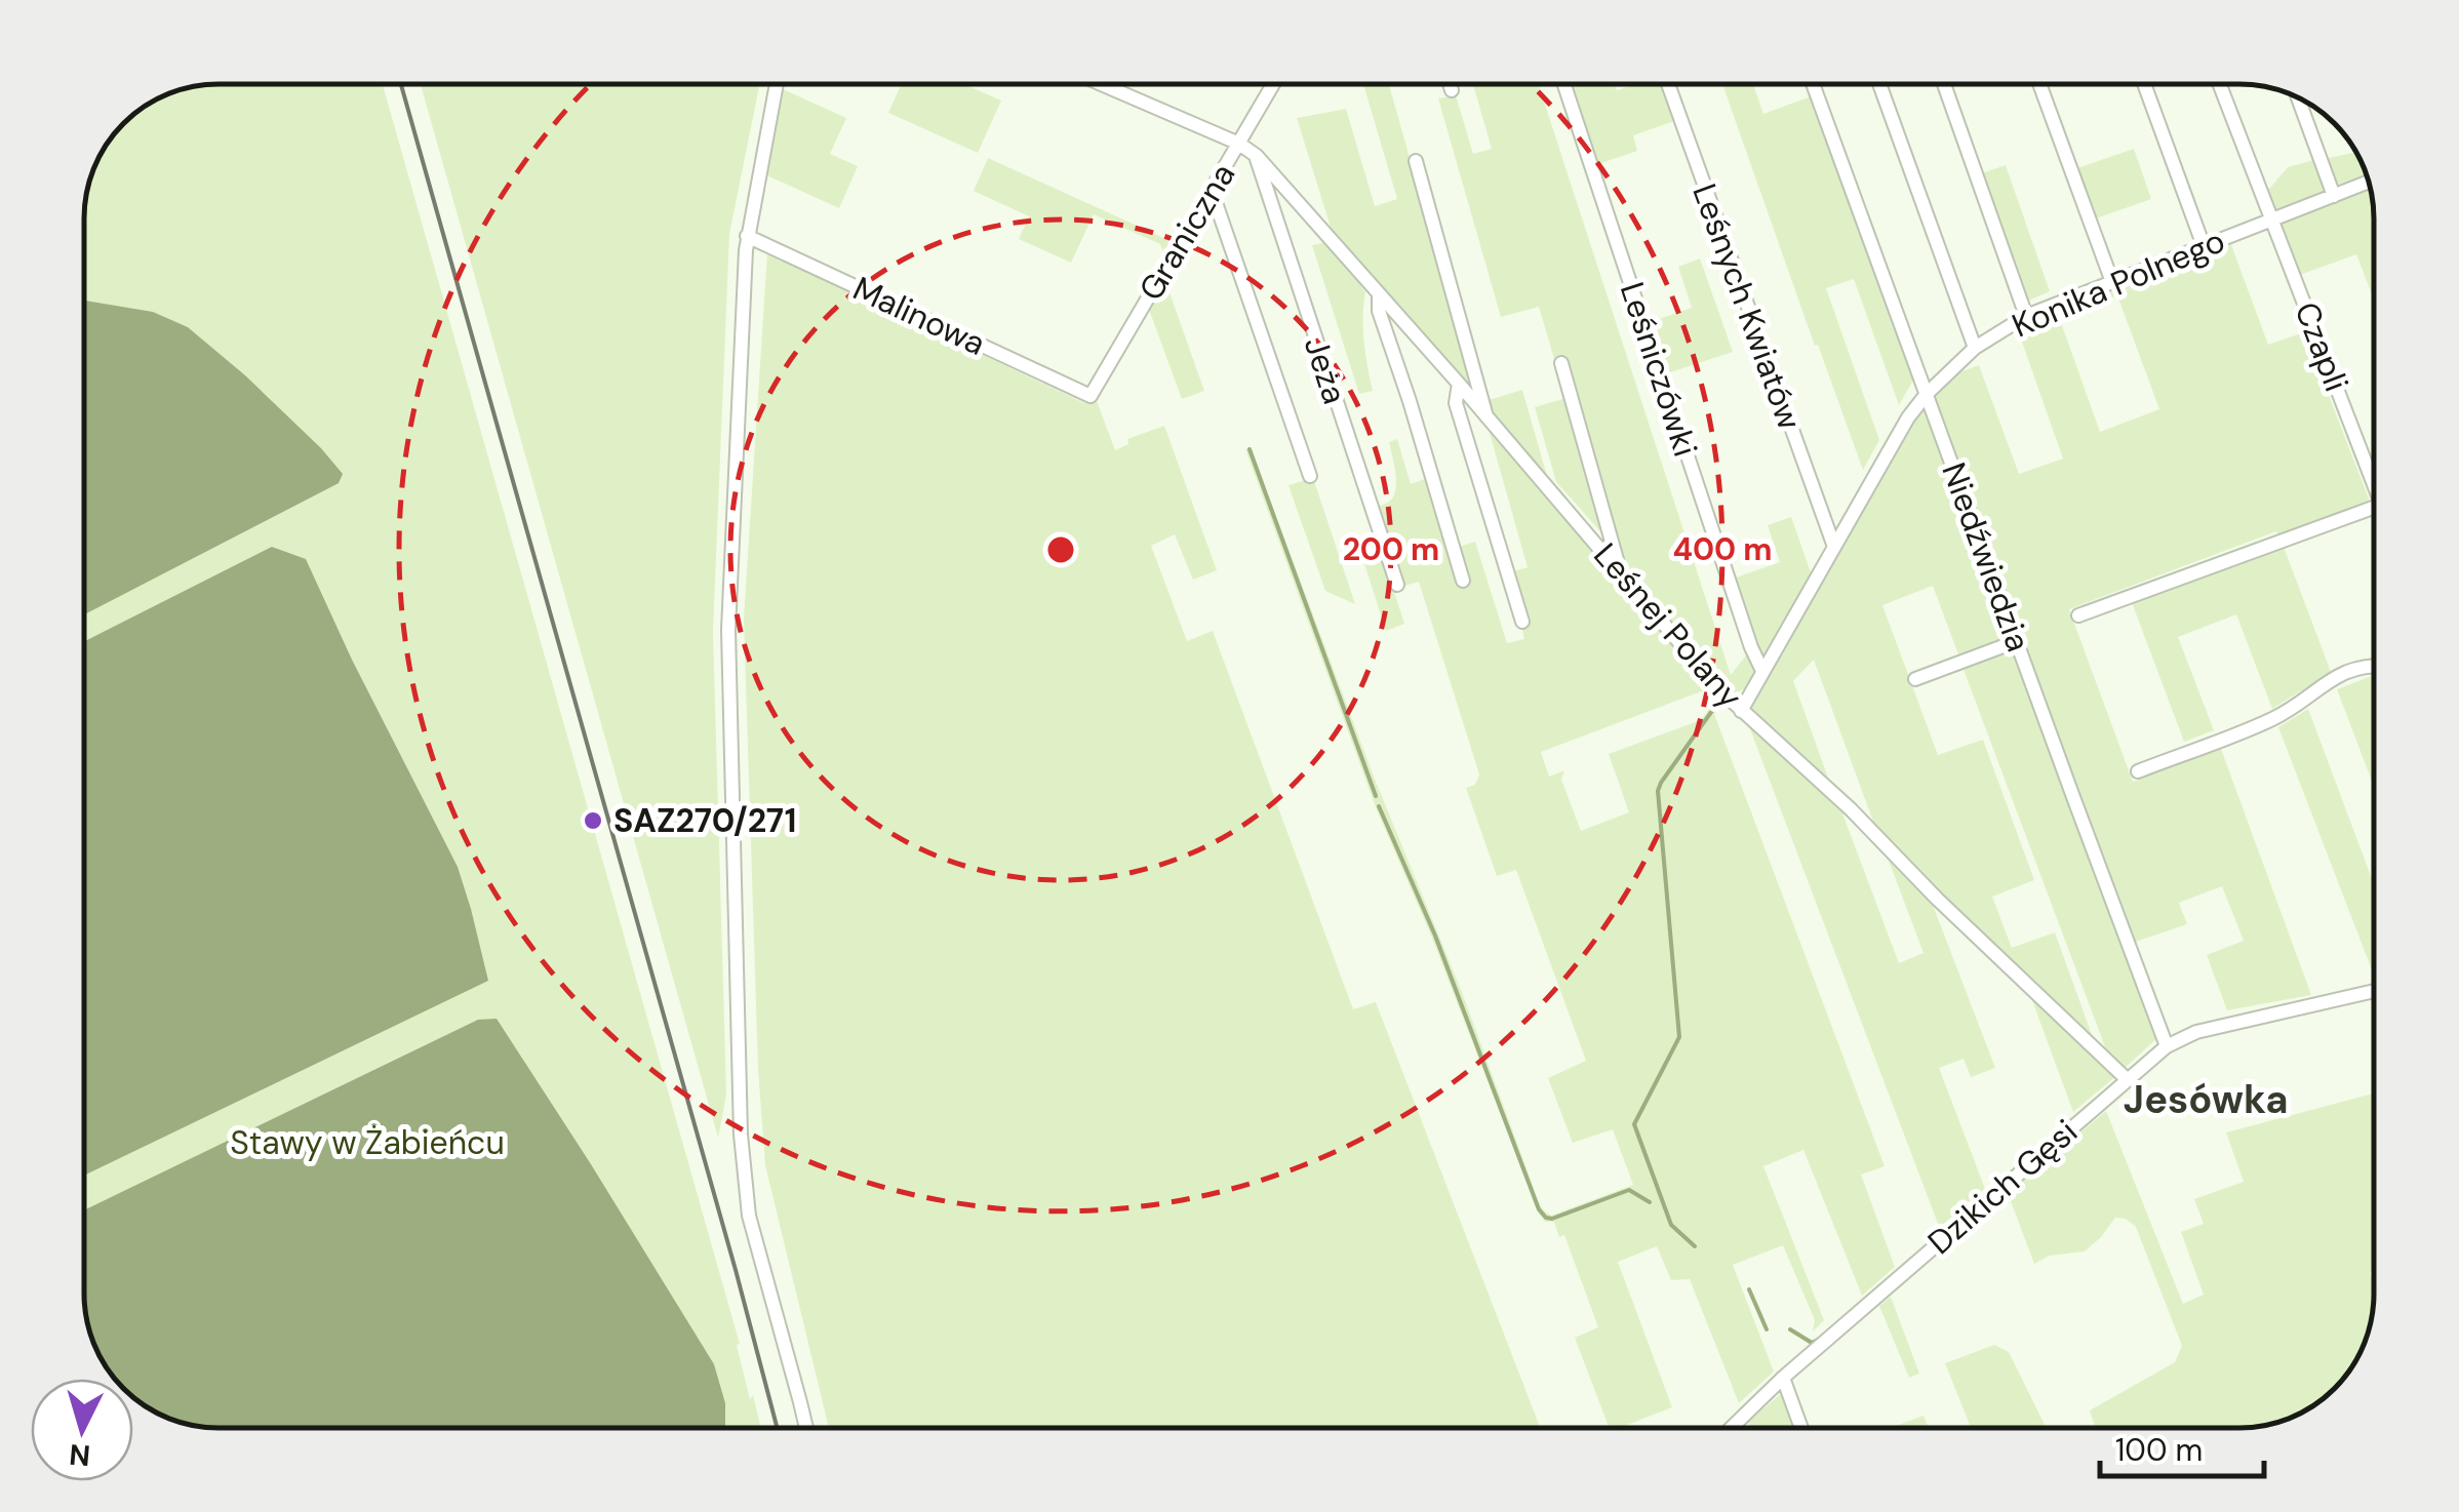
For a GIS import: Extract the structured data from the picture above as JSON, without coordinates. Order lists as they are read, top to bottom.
{
  "streets": {
    "street": [
      "Graniczna",
      "Konika Polnego",
      "Leśnych Kwiatów",
      "Malinowa",
      "Czapli",
      "Leśniczówki",
      "Jeża",
      "Niedźwiedzia",
      "Leśnej Polany",
      "Dzikich Gęsi"
    ]
  },
  "crossings": [
    ["Graniczna", "Malinowa"],
    ["Graniczna", "Leśnej Polany"],
    ["Konika Polnego", "Leśnych Kwiatów"],
    ["Konika Polnego", "Czapli"],
    ["Konika Polnego", "Leśniczówki"],
    ["Konika Polnego", "Niedźwiedzia"],
    ["Konika Polnego", "Leśnej Polany"],
    ["Jeża", "Leśnej Polany"],
    ["Niedźwiedzia", "Dzikich Gęsi"],
    ["Leśnej Polany", "Dzikich Gęsi"]
  ],
  "districts": ["Jesówka"],
  "parks": ["Stawy w Żabieńcu"],
  "places": ["SAZ270/271"],
  "scale_bar": "100 m",
  "north": "bottom",
  "rings": ["200 m", "400 m"]
}
